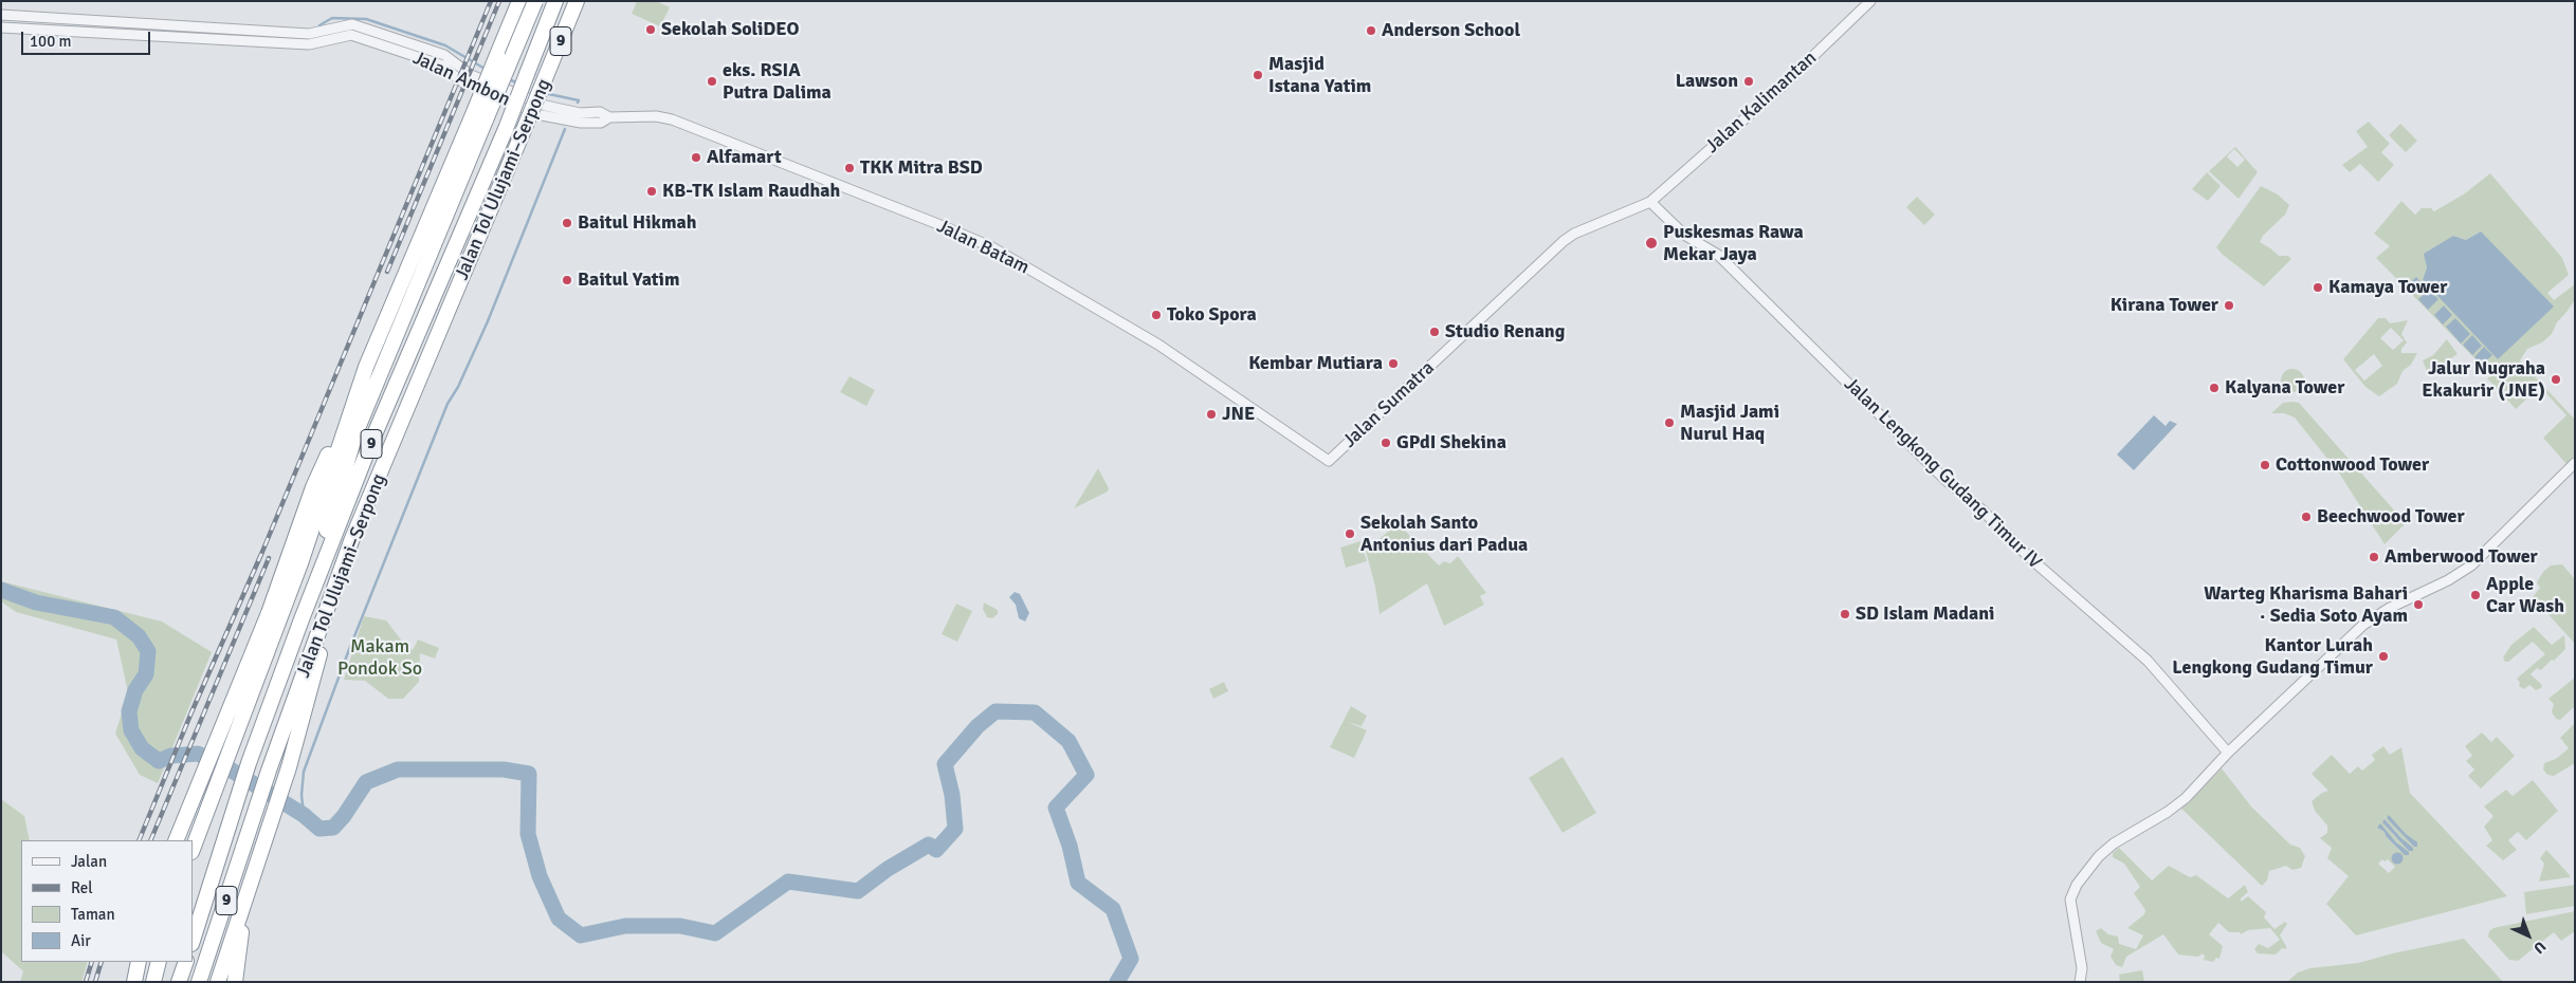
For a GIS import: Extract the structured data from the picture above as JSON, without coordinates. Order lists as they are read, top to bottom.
{
  "streets": {
    "highway": ["9", "Jalan Tol Ulujami–Serpong"],
    "street": [
      "Jalan Ambon",
      "Jalan Kalimantan",
      "Jalan Batam",
      "Jalan Sumatra",
      "Jalan Lengkong Gudang Timur IV"
    ]
  },
  "crossings": [
    ["Jalan Ambon", "Jalan Batam"],
    ["Jalan Kalimantan", "Jalan Sumatra"],
    ["Jalan Kalimantan", "Jalan Lengkong Gudang Timur IV"],
    ["Jalan Batam", "Jalan Sumatra"],
    ["Jalan Sumatra", "Jalan Lengkong Gudang Timur IV"]
  ],
  "parks": ["Makam Pondok So"],
  "places": [
    "Sekolah SoliDEO",
    "Anderson School",
    "Masjid Istana Yatim",
    "eks. RSIA Putra Dalima",
    "Lawson",
    "Alfamart",
    "TKK Mitra BSD",
    "KB-TK Islam Raudhah",
    "Baitul Hikmah",
    "Puskesmas Rawa Mekar Jaya",
    "Baitul Yatim",
    "Kamaya Tower",
    "Kirana Tower",
    "Toko Spora",
    "Studio Renang",
    "Kembar Mutiara",
    "Jalur Nugraha Ekakurir (JNE)",
    "Kalyana Tower",
    "JNE",
    "Masjid Jami Nurul Haq",
    "GPdI Shekina",
    "Cottonwood Tower",
    "Beechwood Tower",
    "Sekolah Santo Antonius dari Padua",
    "Amberwood Tower",
    "Apple Car Wash",
    "Warteg Kharisma Bahari · Sedia Soto Ayam",
    "SD Islam Madani",
    "Kantor Lurah Lengkong Gudang Timur"
  ],
  "legend": [
    "Jalan",
    "Rel",
    "Taman",
    "Air"
  ],
  "scale_bar": "100 m",
  "north": "bottom right"
}
